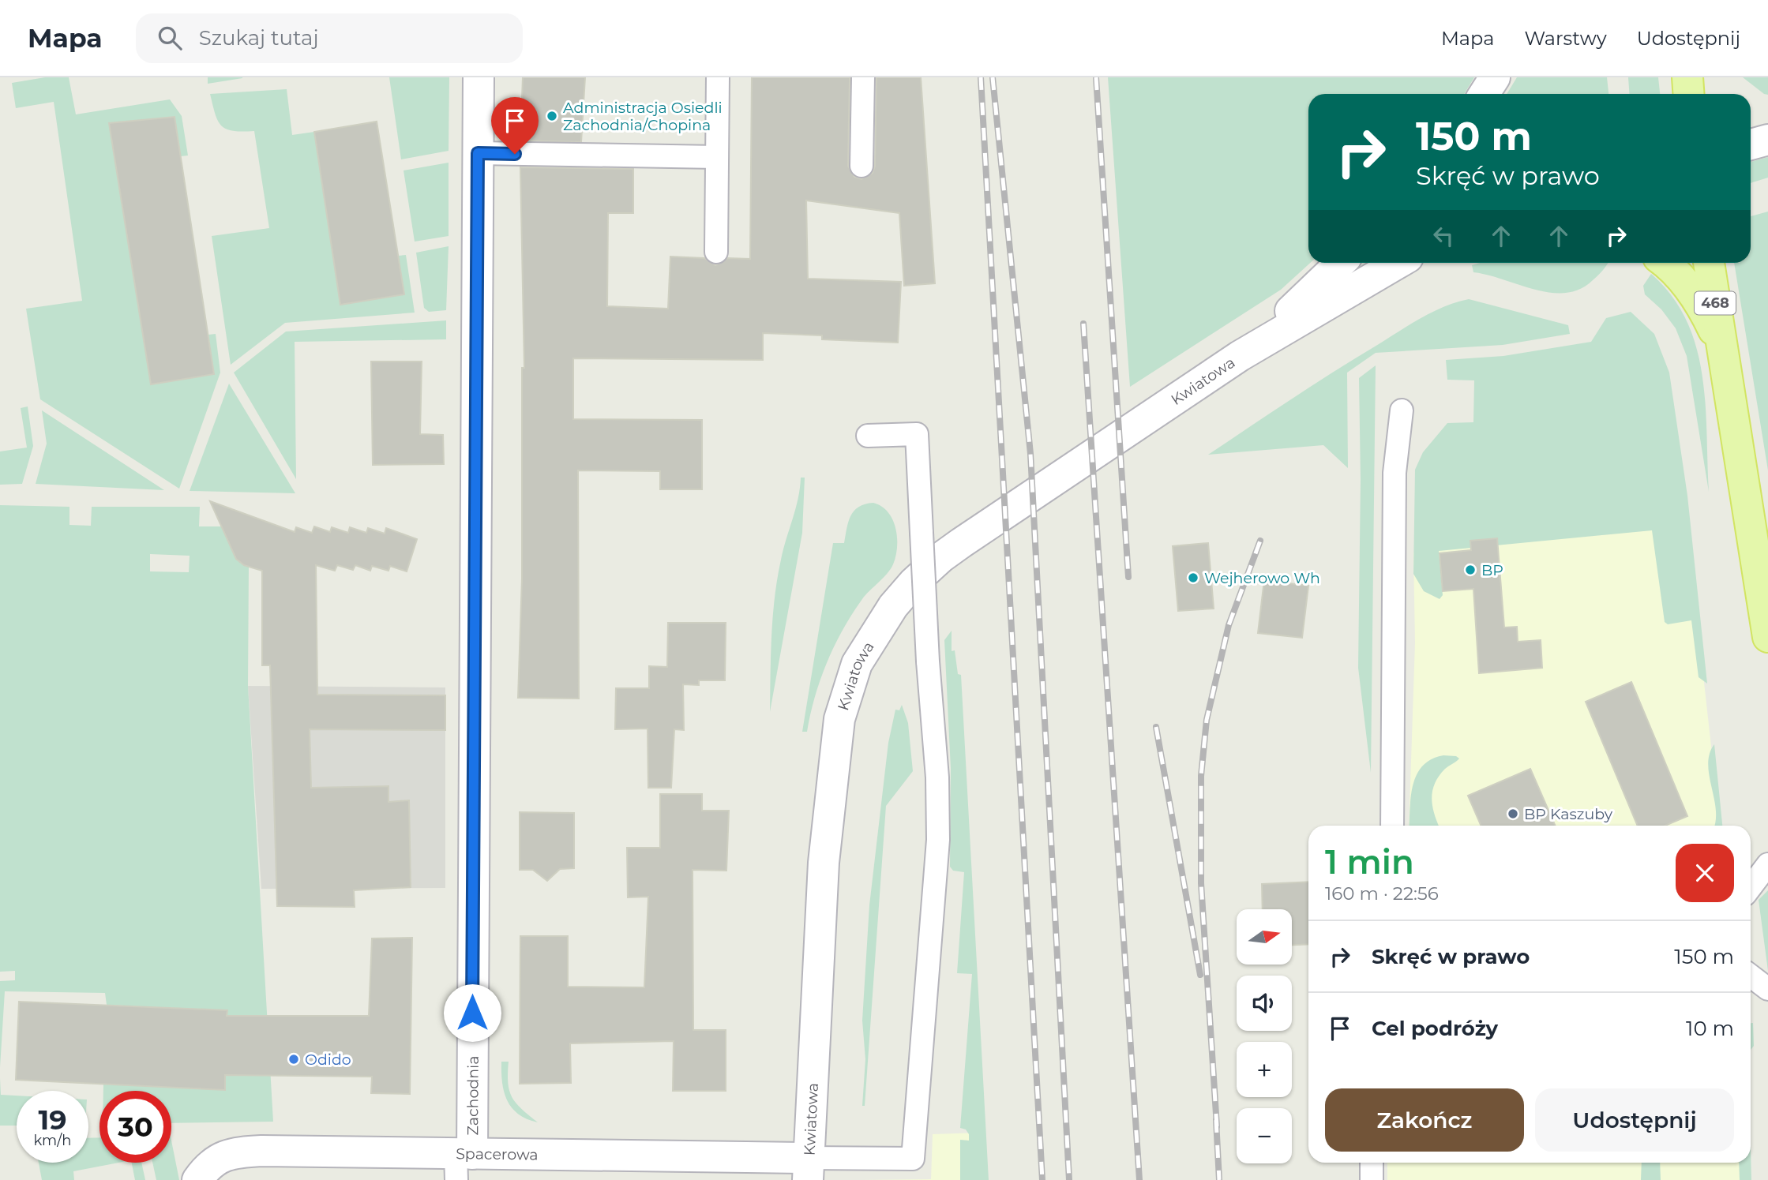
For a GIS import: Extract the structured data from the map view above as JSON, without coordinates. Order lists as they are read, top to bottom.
{
  "streets": {
    "main road": ["468"],
    "street": ["Kwiatowa", "Zachodnia", "Spacerowa"]
  },
  "crossings": [
    ["Kwiatowa", "Spacerowa"],
    ["Zachodnia", "Spacerowa"]
  ],
  "places": [
    "Administracja Osiedli Zachodnia/Chopina",
    "BP",
    "Wejherowo Wh",
    "BP Kaszuby",
    "Odido"
  ],
  "north": "right",
  "page": {
    "header": "Mapa",
    "search": "Szukaj tutaj",
    "nav": ["Mapa", "Warstwy", "Udostępnij"],
    "turn": ["150 m", "Skręć w prawo"],
    "heading": ["1 min", "160 m · 22:56"],
    "map_buttons": ["+", "−"],
    "list": [
      {
        "name": "Skręć w prawo",
        "value": "150 m"
      },
      {
        "name": "Cel podróży",
        "value": "10 m"
      }
    ],
    "buttons": ["Zakończ", "Udostępnij"],
    "speed": "19 km/h",
    "limit": "30"
  }
}
